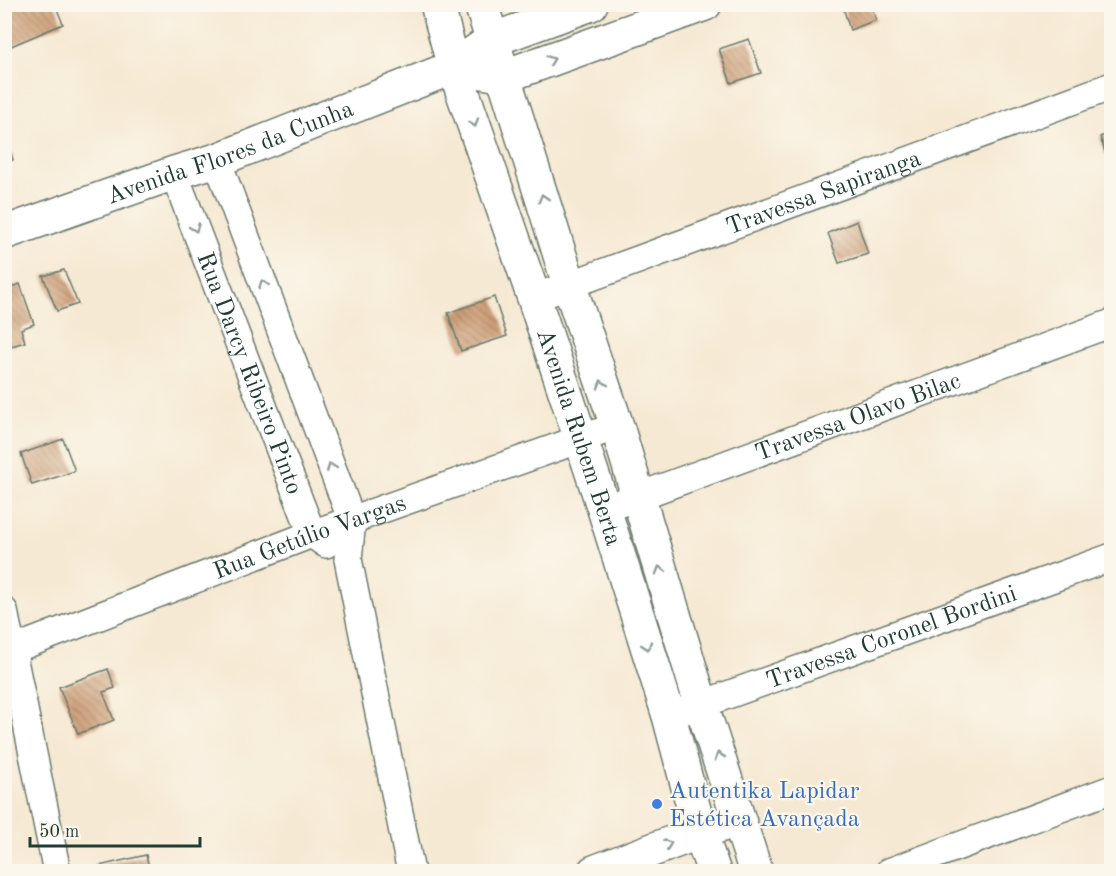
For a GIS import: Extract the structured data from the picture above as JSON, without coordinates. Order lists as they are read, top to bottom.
{
  "streets": {
    "main road": ["Avenida Flores da Cunha", "Avenida Rubem Berta"],
    "street": [
      "Travessa Sapiranga",
      "Rua Darcy Ribeiro Pinto",
      "Travessa Olavo Bilac",
      "Rua Getúlio Vargas",
      "Travessa Coronel Bordini"
    ]
  },
  "crossings": [
    ["Avenida Flores da Cunha", "Rua Darcy Ribeiro Pinto"],
    ["Avenida Flores da Cunha", "Avenida Rubem Berta"],
    ["Travessa Sapiranga", "Avenida Rubem Berta"],
    ["Rua Darcy Ribeiro Pinto", "Rua Getúlio Vargas"],
    ["Travessa Olavo Bilac", "Avenida Rubem Berta"],
    ["Avenida Rubem Berta", "Rua Getúlio Vargas"],
    ["Avenida Rubem Berta", "Travessa Coronel Bordini"]
  ],
  "places": ["Autentika Lapidar Estética Avançada"],
  "scale_bar": "50 m"
}
